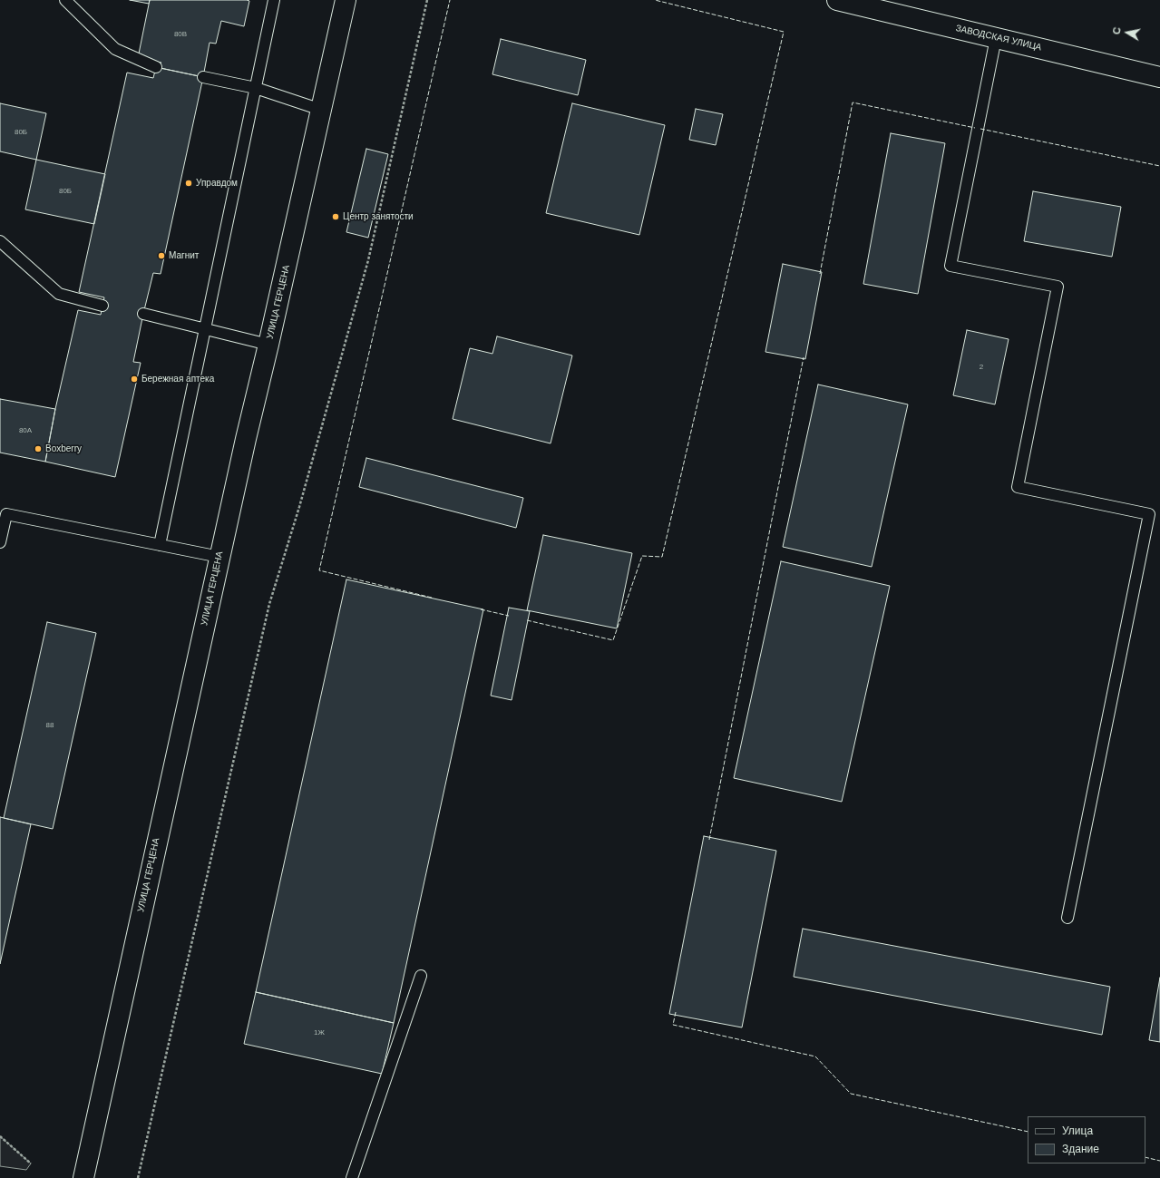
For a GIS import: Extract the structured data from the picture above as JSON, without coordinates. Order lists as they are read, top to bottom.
{
  "streets": {
    "main road": ["ЗАВОДСКАЯ УЛИЦА", "УЛИЦА ГЕРЦЕНА"]
  },
  "places": [
    "Управдом",
    "Центр занятости",
    "Магнит",
    "Бережная аптека",
    "Boxberry"
  ],
  "house_numbers": [
    "80В",
    "80Б",
    "80Б",
    "2",
    "80А",
    "88",
    "1Ж"
  ],
  "legend": ["Улица", "Здание"],
  "north": "left"
}
